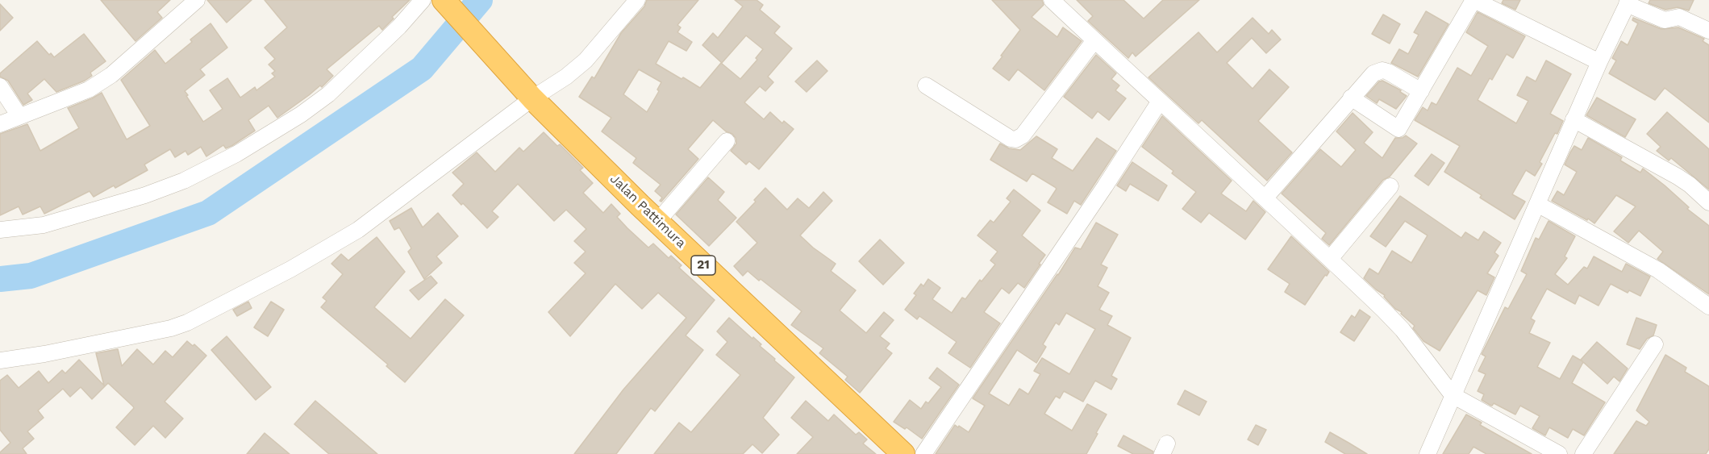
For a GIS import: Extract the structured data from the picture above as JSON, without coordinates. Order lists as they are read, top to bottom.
{
  "streets": {
    "highway": ["Jalan Pattimura", "21"]
  }
}
